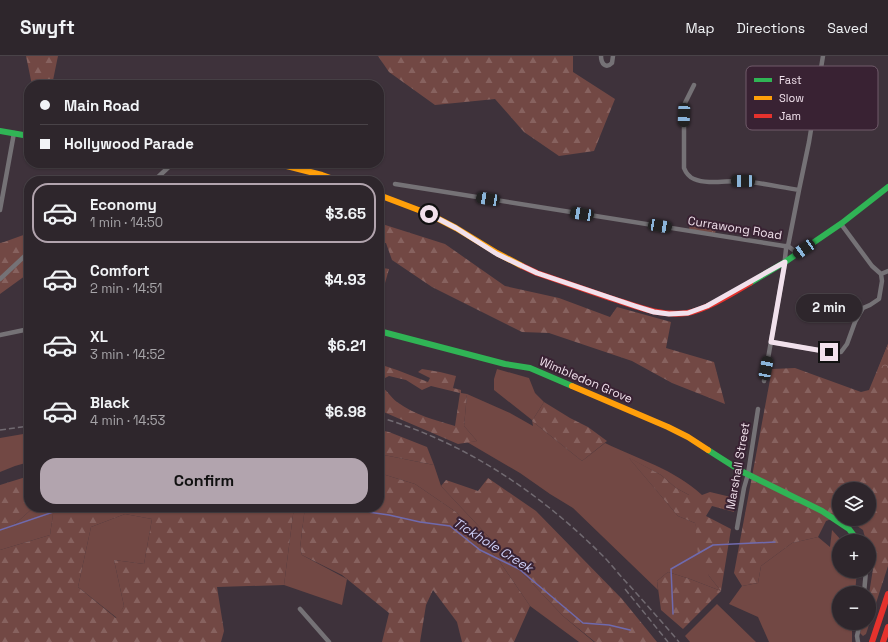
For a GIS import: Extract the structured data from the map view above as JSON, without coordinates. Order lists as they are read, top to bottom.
{
  "streets": {
    "main road": ["Wimbledon Grove"],
    "street": ["Currawong Road", "Marshall Street"]
  },
  "crossings": [
    ["Wimbledon Grove", "Marshall Street"]
  ],
  "water": ["Tickhole Creek"],
  "legend": ["Fast", "Slow", "Jam"],
  "page": {
    "header": "Swyft",
    "nav": ["Map", "Directions", "Saved"],
    "banner": ["Main Road", "Hollywood Parade"],
    "list": [
      {
        "name": "Economy",
        "note": "1 min · 14:50",
        "value": "$3.65"
      },
      {
        "name": "Comfort",
        "note": "2 min · 14:51",
        "value": "$4.93"
      },
      {
        "name": "XL",
        "note": "3 min · 14:52",
        "value": "$6.21"
      },
      {
        "name": "Black",
        "note": "4 min · 14:53",
        "value": "$6.98"
      }
    ],
    "bubble": "2 min",
    "buttons": "Confirm",
    "map_buttons": ["+", "−"]
  }
}
